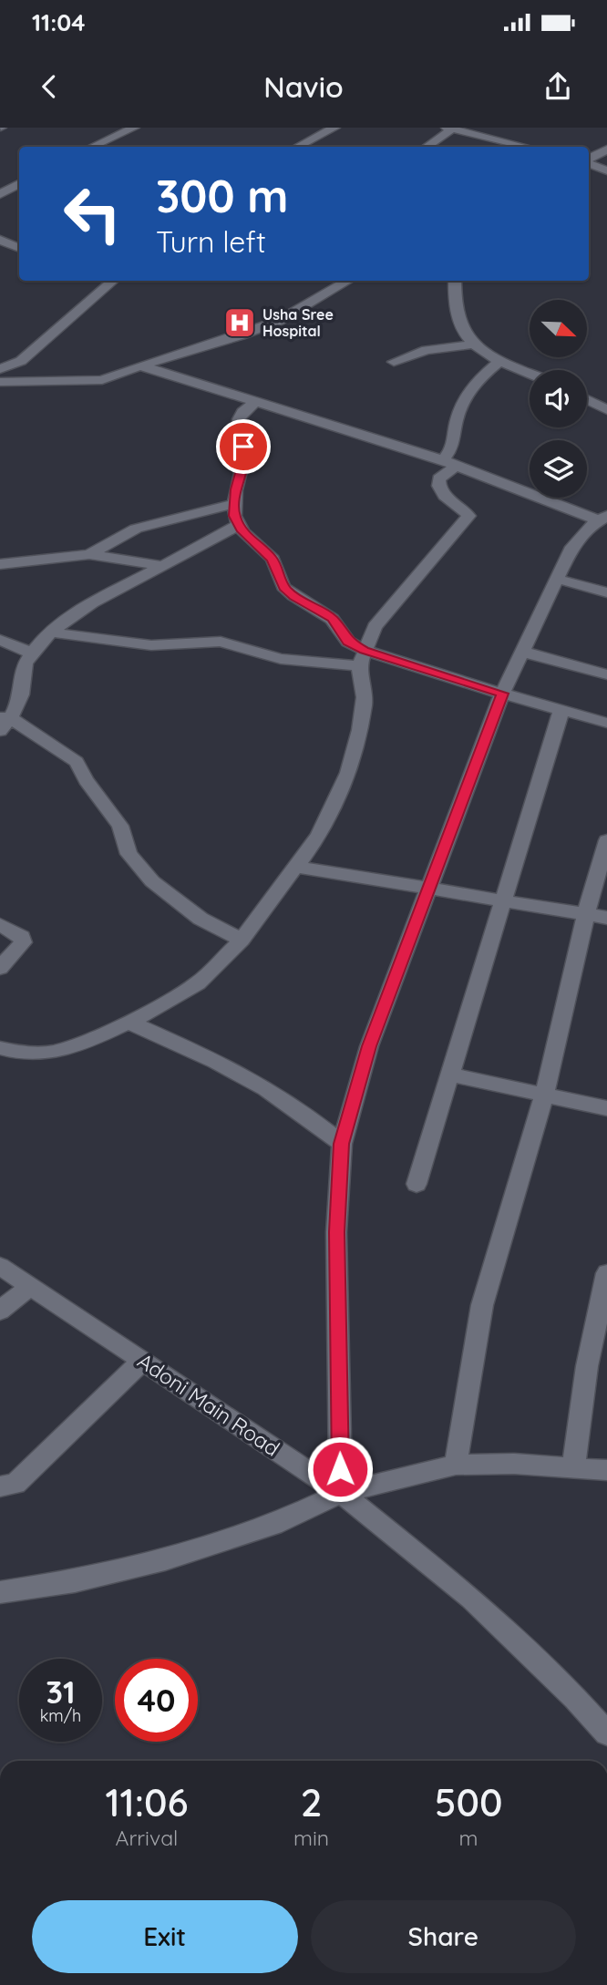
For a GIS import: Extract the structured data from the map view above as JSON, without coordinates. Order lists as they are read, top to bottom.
{
  "streets": {
    "street": ["Adoni Main Road"]
  },
  "places": {
    "hospital": ["Usha Sree Hospital"]
  },
  "north": "bottom right",
  "page": {
    "status": "11:04",
    "header": "Navio",
    "turn": ["300 m", "Turn left"],
    "speed": "31 km/h",
    "limit": "40",
    "eta": [
      "11:06",
      "Arrival",
      "2",
      "min",
      "500",
      "m"
    ],
    "buttons": ["Exit", "Share"]
  }
}
